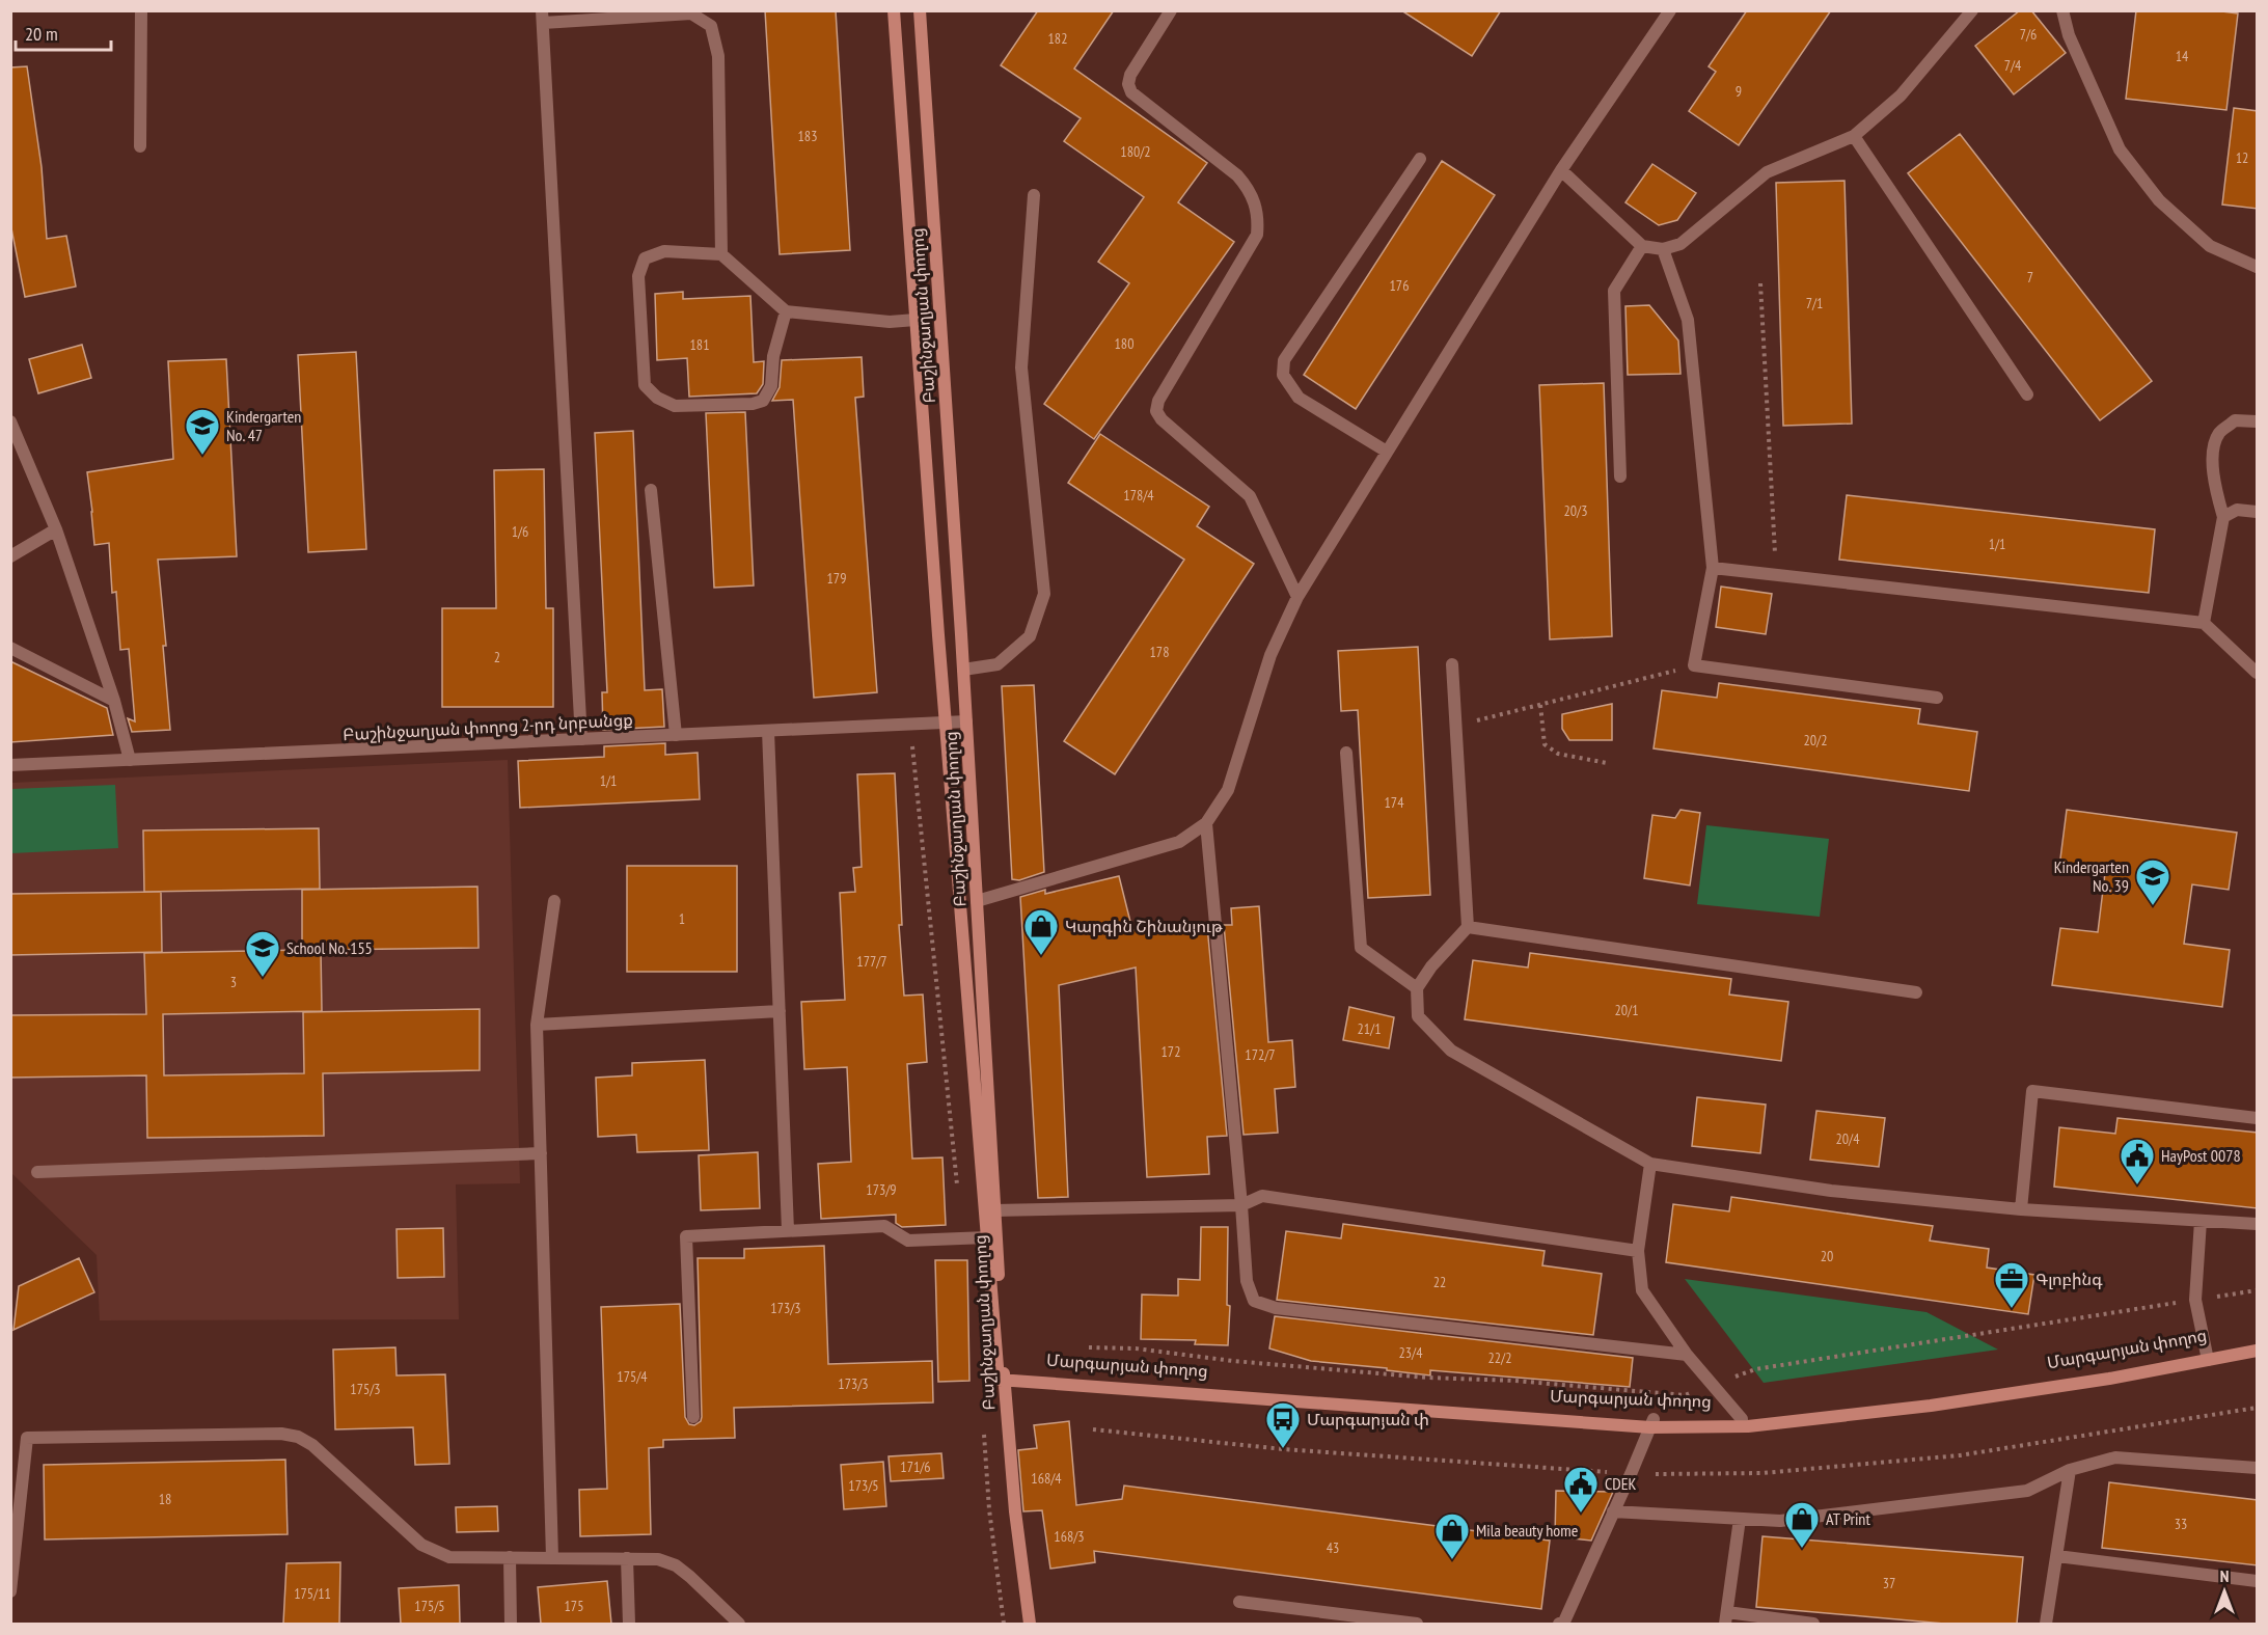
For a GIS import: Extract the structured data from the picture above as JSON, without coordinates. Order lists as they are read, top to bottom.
{
  "streets": {
    "main road": ["Բաշինջաղյան փողոց", "Մարգարյան փողոց"],
    "street": ["Բաշինջաղյան փողոց 2-րդ նրբանցք"]
  },
  "crossings": [
    ["Բաշինջաղյան փողոց", "Բաշինջաղյան փողոց 2-րդ նրբանցք"],
    ["Բաշինջաղյան փողոց", "Մարգարյան փողոց"]
  ],
  "places": {
    "school or university": ["Kindergarten No. 47", "Kindergarten No. 39", "School No. 155"],
    "shop": ["Կարգին Շինանյութ", "AT Print", "Mila beauty home"],
    "public building": ["HayPost 0078", "CDEK"],
    "office": ["Գլոբինգ"],
    "bus stop": ["Մարգարյան փ"]
  },
  "house_numbers": [
    "7/6",
    "182",
    "14",
    "7/4",
    "9",
    "183",
    "180/2",
    "12",
    "7",
    "176",
    "7/1",
    "180",
    "181",
    "178/4",
    "20/3",
    "1/6",
    "1/1",
    "179",
    "178",
    "2",
    "20/2",
    "1/1",
    "174",
    "1",
    "177/7",
    "3",
    "20/1",
    "21/1",
    "172",
    "172/7",
    "20/4",
    "173/9",
    "20",
    "22",
    "173/3",
    "23/4",
    "22/2",
    "175/4",
    "173/3",
    "175/3",
    "171/6",
    "168/4",
    "173/5",
    "18",
    "33",
    "168/3",
    "43",
    "37",
    "175/11",
    "175/5",
    "175"
  ],
  "scale_bar": "20 m",
  "north": "top"
}
